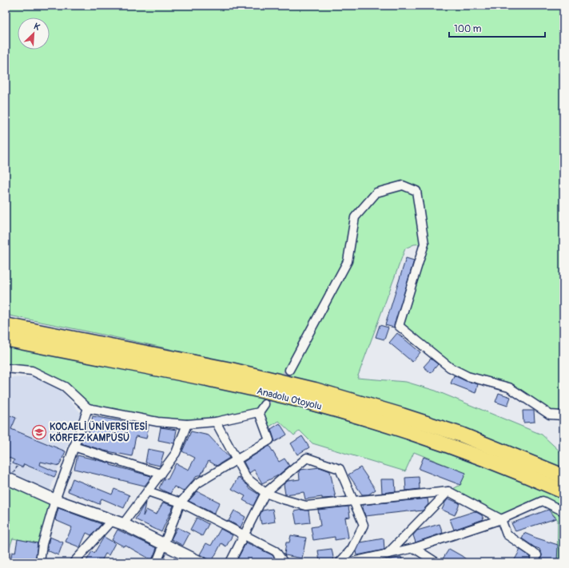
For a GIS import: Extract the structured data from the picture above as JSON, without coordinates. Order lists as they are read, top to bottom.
{
  "streets": {
    "highway": ["Anadolu Otoyolu"]
  },
  "places": {
    "school or university": ["KOCAELİ ÜNİVERSİTESİ KÖRFEZ KAMPÜSÜ"]
  },
  "scale_bar": "100 m",
  "north": "top right"
}
